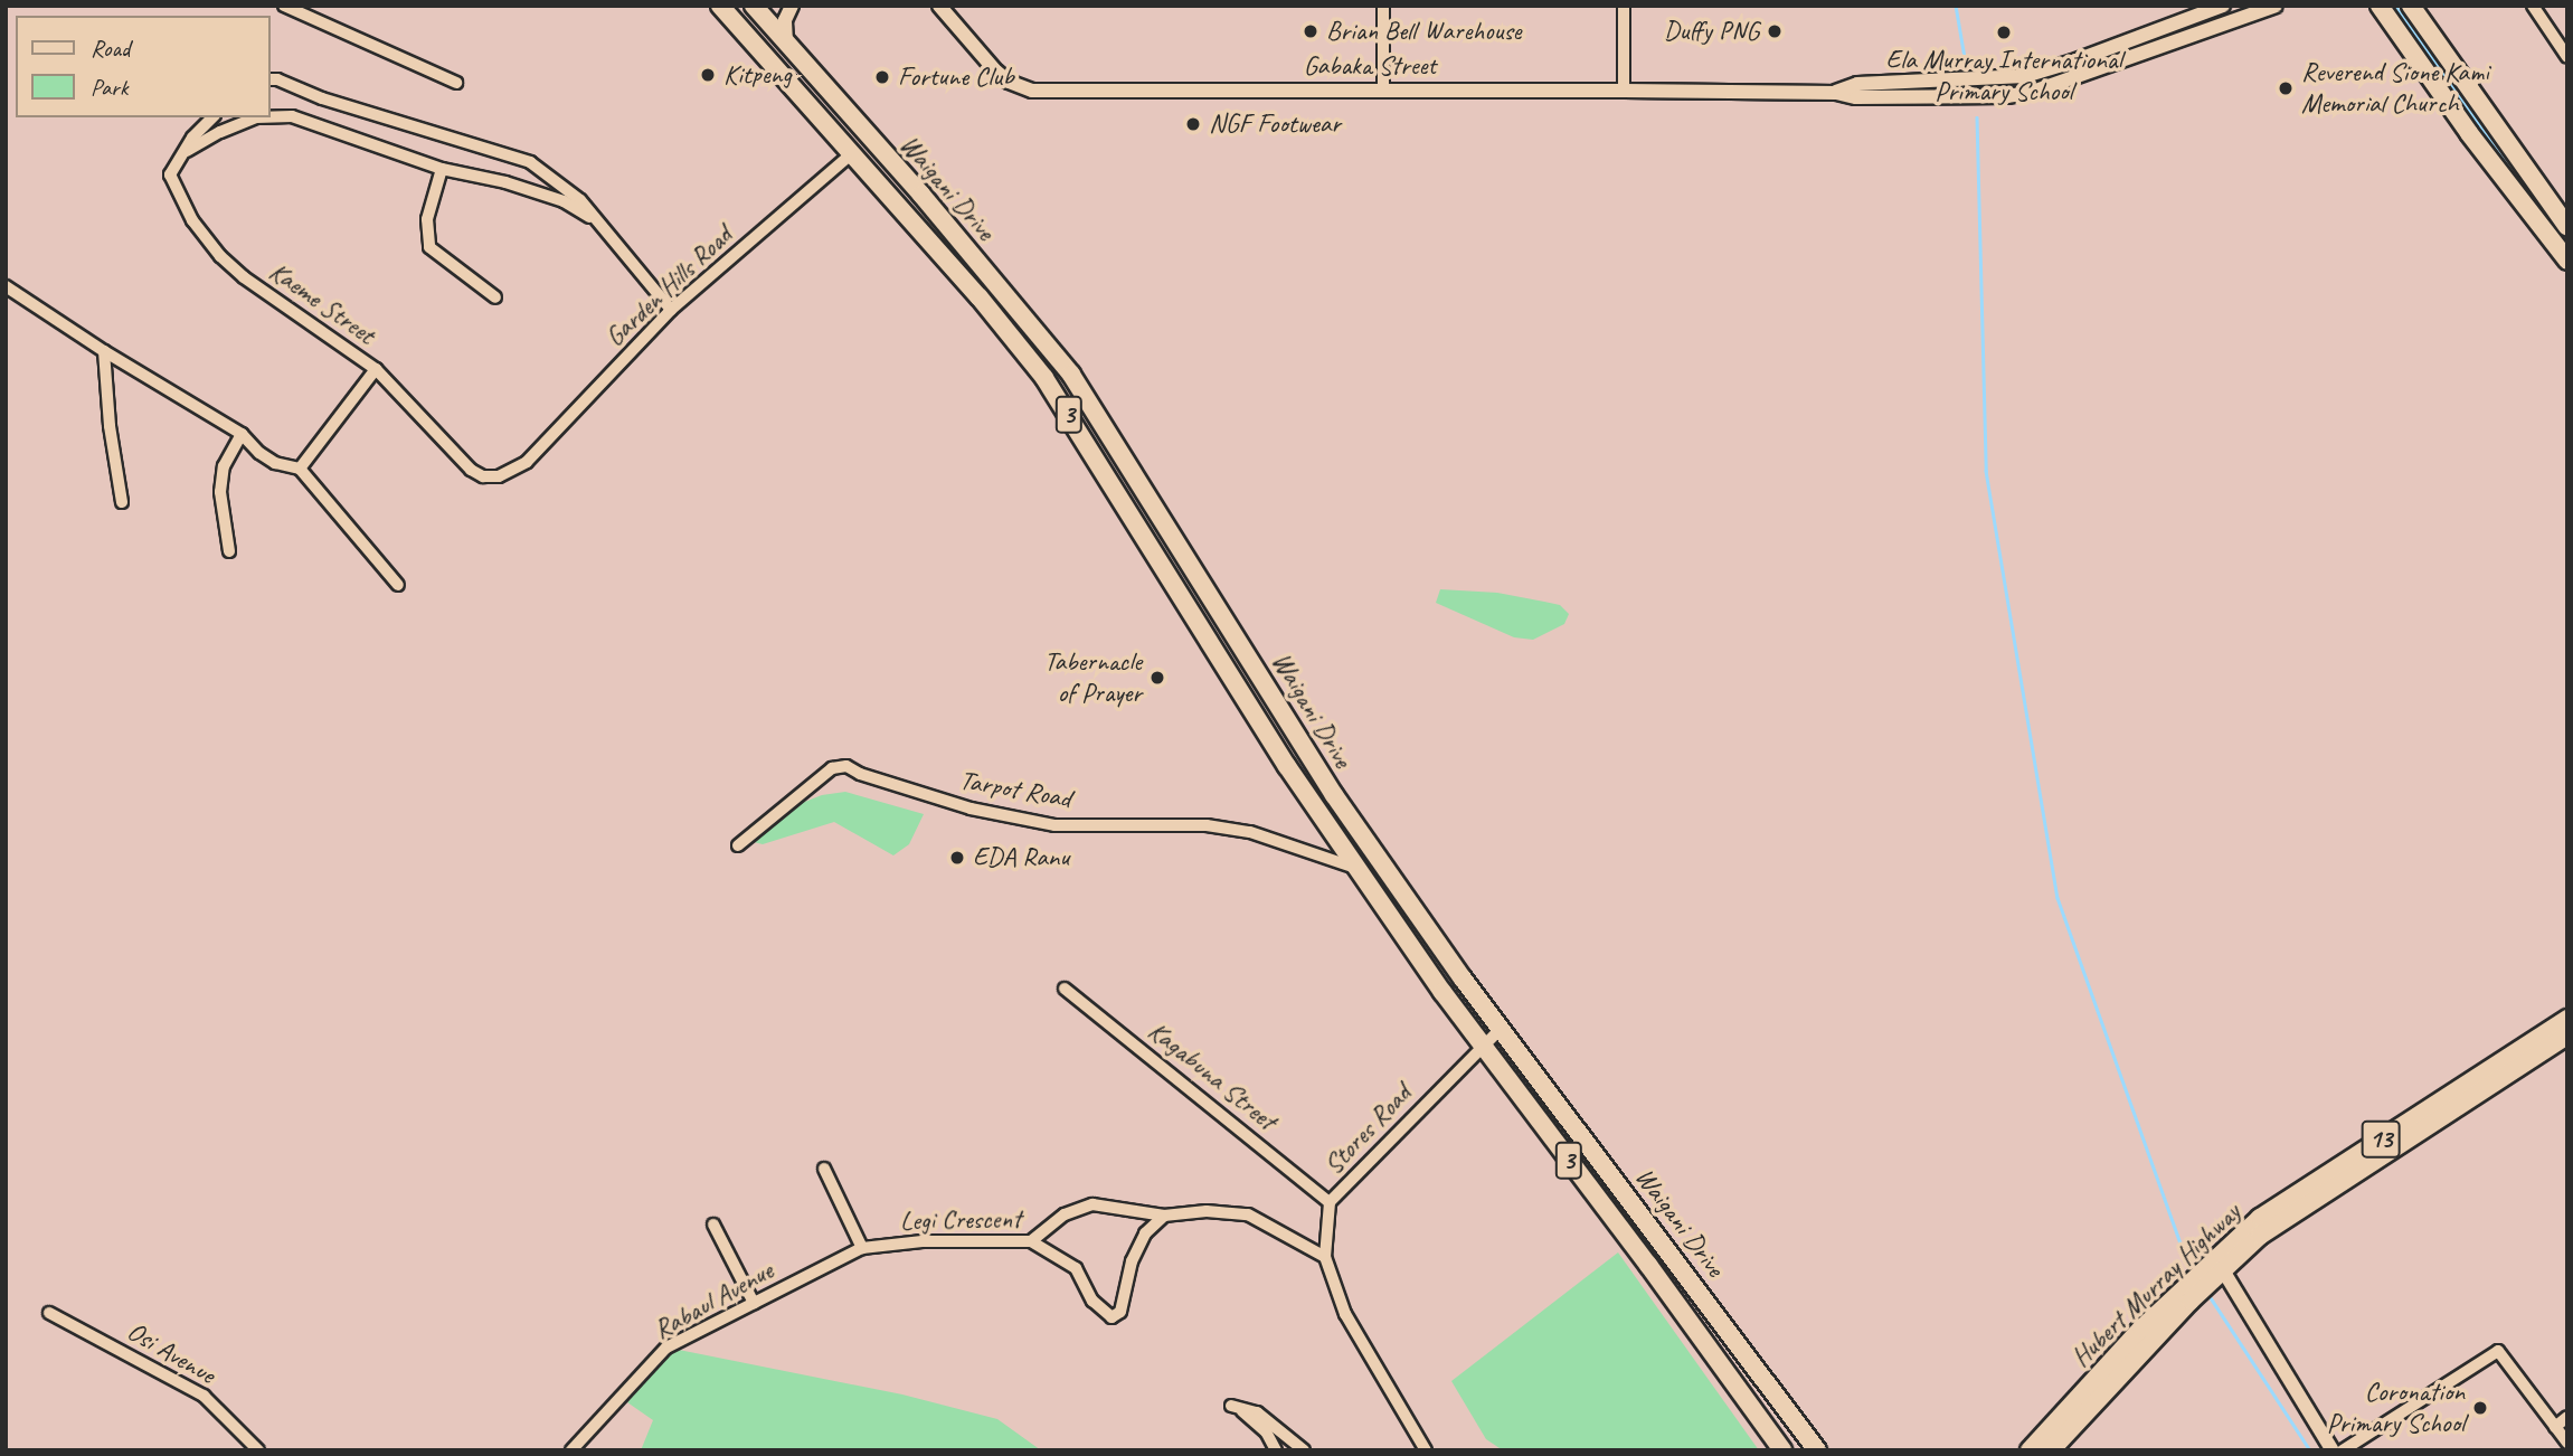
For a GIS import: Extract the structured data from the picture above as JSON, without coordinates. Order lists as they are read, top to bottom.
{
  "streets": {
    "main road": [
      "Waigani Drive",
      "3",
      "13",
      "Hubert Murray Highway"
    ],
    "street": [
      "Gabaka Street",
      "Garden Hills Road",
      "Kaeme Street",
      "Tarpot Road",
      "Kagabuna Street",
      "Stores Road",
      "Legi Crescent",
      "Rabaul Avenue",
      "Osi Avenue"
    ]
  },
  "crossings": [
    ["Waigani Drive", "Garden Hills Road"],
    ["Waigani Drive", "Tarpot Road"],
    ["Waigani Drive", "Stores Road"],
    ["Garden Hills Road", "Kaeme Street"],
    ["Kagabuna Street", "Stores Road"],
    ["Legi Crescent", "Rabaul Avenue"]
  ],
  "places": [
    "Brian Bell Warehouse",
    "Duffy PNG",
    "Ela Murray International Primary School",
    "Kitpeng",
    "Fortune Club",
    "Reverend Sione Kami Memorial Church",
    "NGF Footwear",
    "Tabernacle of Prayer",
    "EDA Ranu",
    "Coronation Primary School"
  ],
  "legend": ["Road", "Park"]
}
